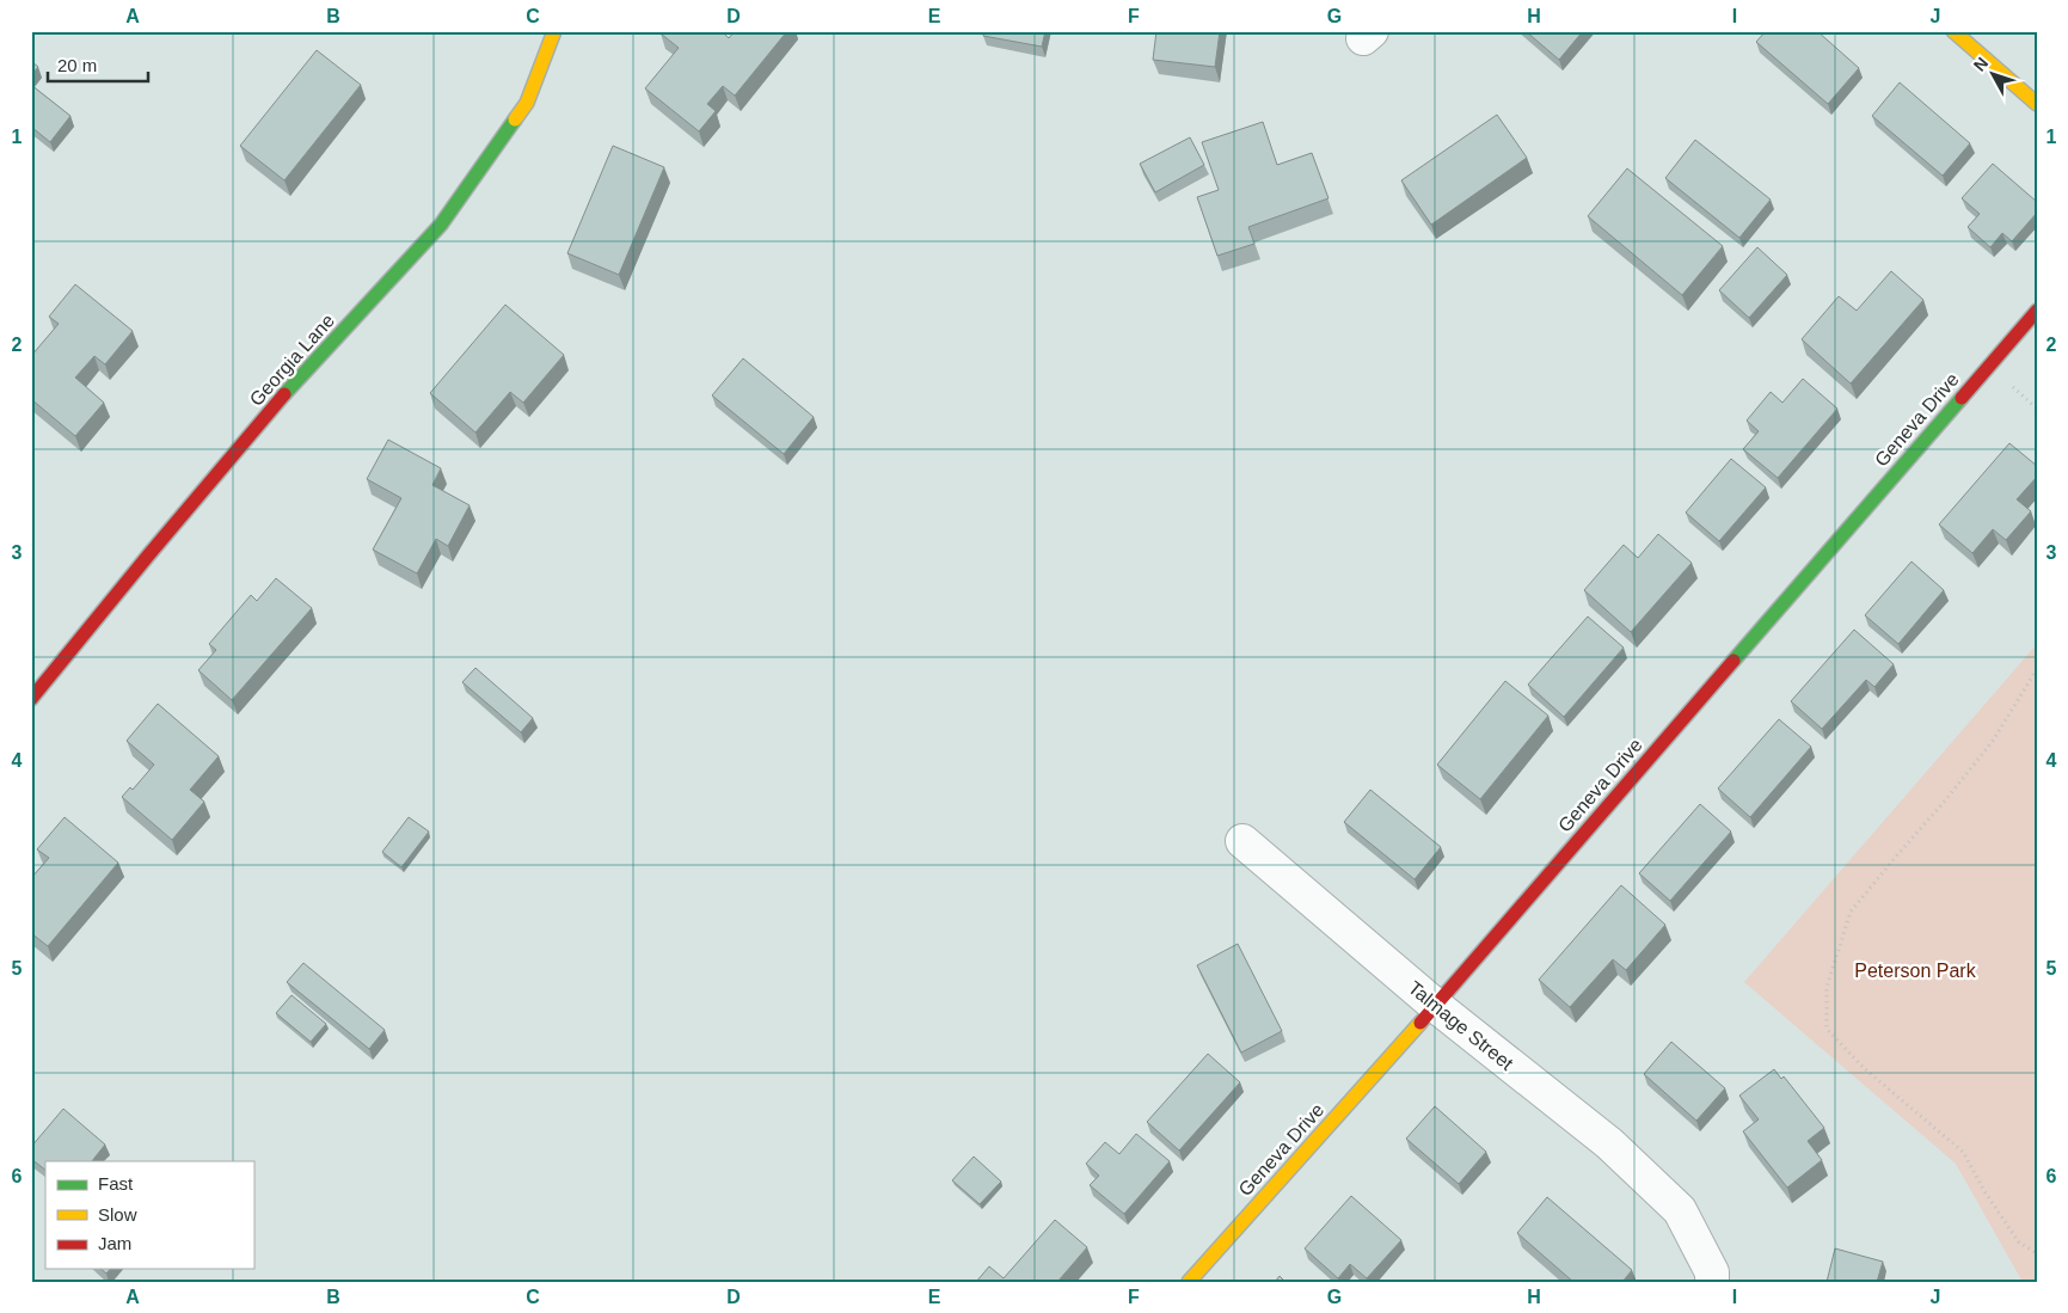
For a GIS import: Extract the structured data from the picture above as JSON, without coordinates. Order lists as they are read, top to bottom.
{
  "streets": {
    "street": ["Georgia Lane", "Geneva Drive", "Talmage Street"]
  },
  "crossings": [
    ["Geneva Drive", "Talmage Street"]
  ],
  "parks": ["Peterson Park"],
  "legend": ["Fast", "Slow", "Jam"],
  "scale_bar": "20 m",
  "north": "top left",
  "grid": {
    "columns": [
      "A",
      "B",
      "C",
      "D",
      "E",
      "F",
      "G",
      "H",
      "I",
      "J"
    ],
    "rows": [
      "1",
      "2",
      "3",
      "4",
      "5",
      "6"
    ]
  }
}
